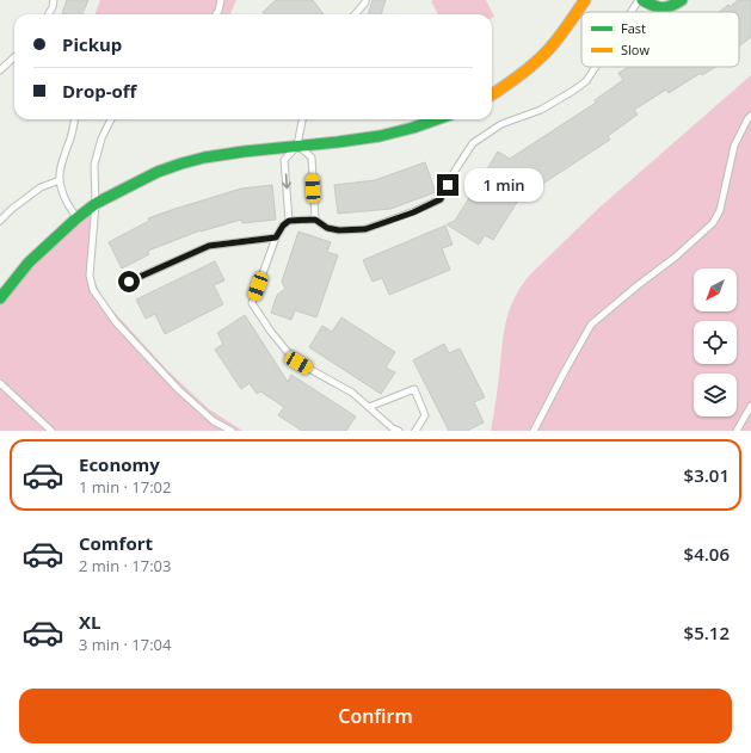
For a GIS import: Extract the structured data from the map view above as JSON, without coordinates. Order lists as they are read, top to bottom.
{
  "legend": ["Fast", "Slow"],
  "north": "bottom left",
  "page": {
    "banner": ["Pickup", "Drop-off"],
    "bubble": "1 min",
    "list": [
      {
        "name": "Economy",
        "note": "1 min · 17:02",
        "value": "$3.01"
      },
      {
        "name": "Comfort",
        "note": "2 min · 17:03",
        "value": "$4.06"
      },
      {
        "name": "XL",
        "note": "3 min · 17:04",
        "value": "$5.12"
      }
    ],
    "buttons": "Confirm"
  }
}
